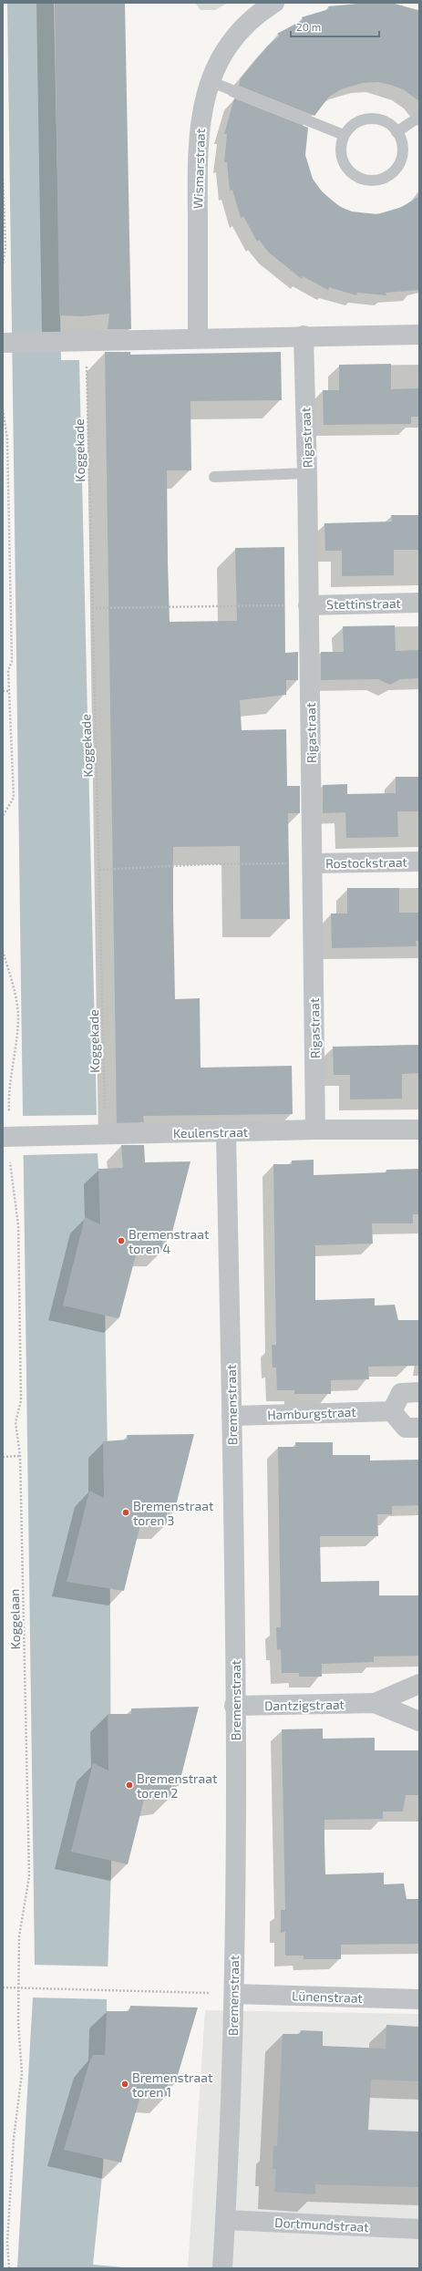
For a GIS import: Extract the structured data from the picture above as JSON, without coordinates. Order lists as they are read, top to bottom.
{
  "streets": {
    "street": [
      "Wismarstraat",
      "Rigastraat",
      "Stettinstraat",
      "Rostockstraat",
      "Keulenstraat",
      "Bremenstraat",
      "Hamburgstraat",
      "Dantzigstraat",
      "Lünenstraat",
      "Dortmundstraat"
    ],
    "path": ["Koggekade", "Koggelaan"]
  },
  "crossings": [
    ["Rigastraat", "Stettinstraat"],
    ["Rigastraat", "Rostockstraat"],
    ["Rigastraat", "Keulenstraat"],
    ["Koggekade", "Keulenstraat"],
    ["Keulenstraat", "Bremenstraat"],
    ["Keulenstraat", "Koggelaan"],
    ["Bremenstraat", "Hamburgstraat"],
    ["Bremenstraat", "Dantzigstraat"],
    ["Bremenstraat", "Lünenstraat"],
    ["Bremenstraat", "Dortmundstraat"]
  ],
  "places": [
    "Bremenstraat toren 4",
    "Bremenstraat toren 3",
    "Bremenstraat toren 2",
    "Bremenstraat toren 1"
  ],
  "scale_bar": "20 m"
}
